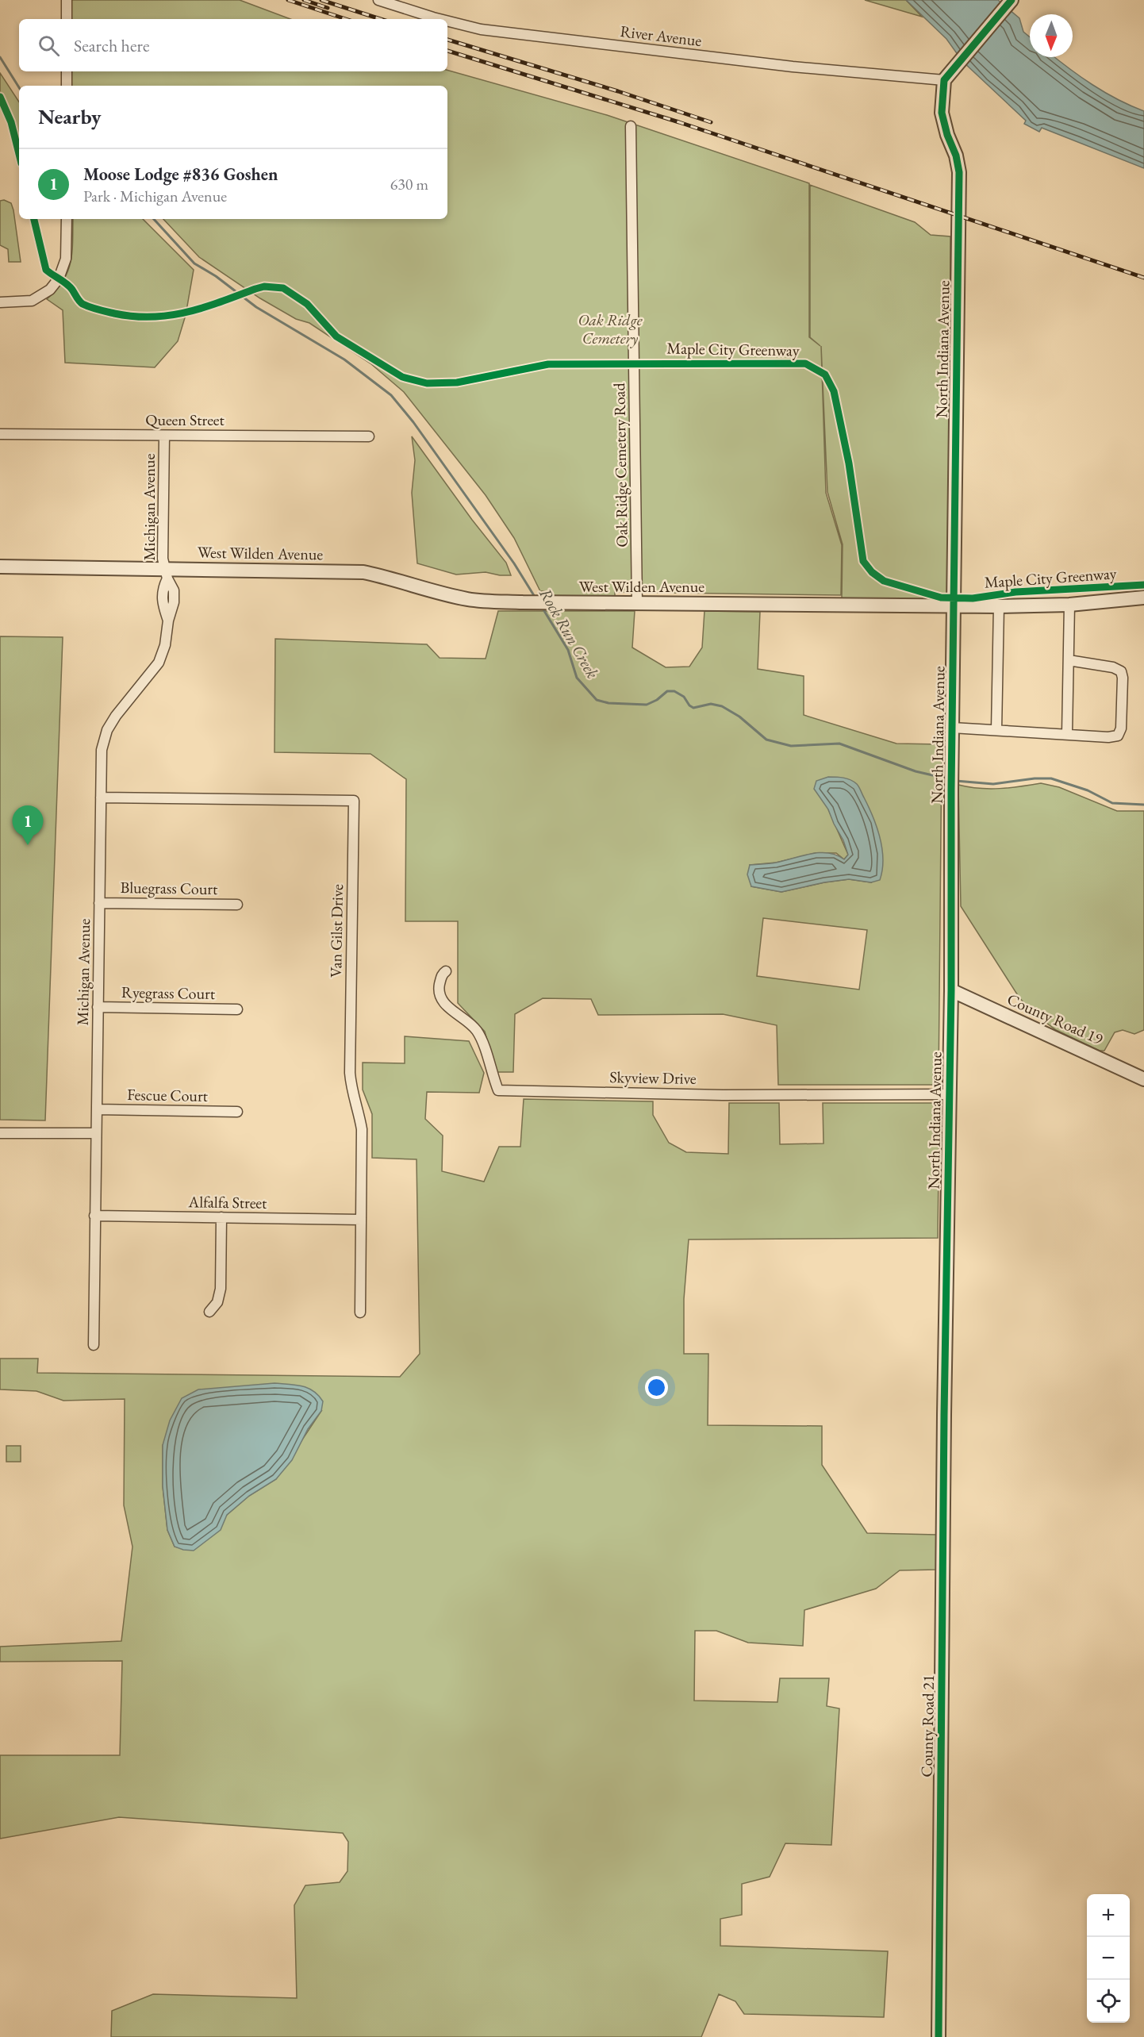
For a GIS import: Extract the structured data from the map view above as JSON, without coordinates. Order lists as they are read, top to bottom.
{
  "streets": {
    "street": [
      "River Avenue",
      "North Indiana Avenue",
      "Queen Street",
      "Oak Ridge Cemetery Road",
      "Michigan Avenue",
      "West Wilden Avenue",
      "Bluegrass Court",
      "Van Gilst Drive",
      "Ryegrass Court",
      "County Road 19",
      "Skyview Drive",
      "Fescue Court",
      "Alfalfa Street",
      "County Road 21"
    ],
    "cycle path": ["Maple City Greenway"]
  },
  "crossings": [
    ["River Avenue", "North Indiana Avenue"],
    ["North Indiana Avenue", "West Wilden Avenue"],
    ["North Indiana Avenue", "County Road 19"],
    ["North Indiana Avenue", "Skyview Drive"],
    ["North Indiana Avenue", "County Road 21"],
    ["Queen Street", "Michigan Avenue"],
    ["Oak Ridge Cemetery Road", "West Wilden Avenue"],
    ["Michigan Avenue", "West Wilden Avenue"],
    ["Michigan Avenue", "Bluegrass Court"],
    ["Michigan Avenue", "Van Gilst Drive"],
    ["Michigan Avenue", "Ryegrass Court"],
    ["Michigan Avenue", "Fescue Court"],
    ["Michigan Avenue", "Alfalfa Street"],
    ["Van Gilst Drive", "Alfalfa Street"]
  ],
  "water": ["Rock Run Creek"],
  "parks": ["Oak Ridge Cemetery"],
  "north": "bottom",
  "page": {
    "search": "Search here",
    "heading": "Nearby",
    "list": [
      {
        "mark": "1",
        "name": "Moose Lodge #836 Goshen",
        "note": "Park · Michigan Avenue",
        "value": "630 m"
      }
    ],
    "pins": "1",
    "map_buttons": ["+", "−"]
  }
}
